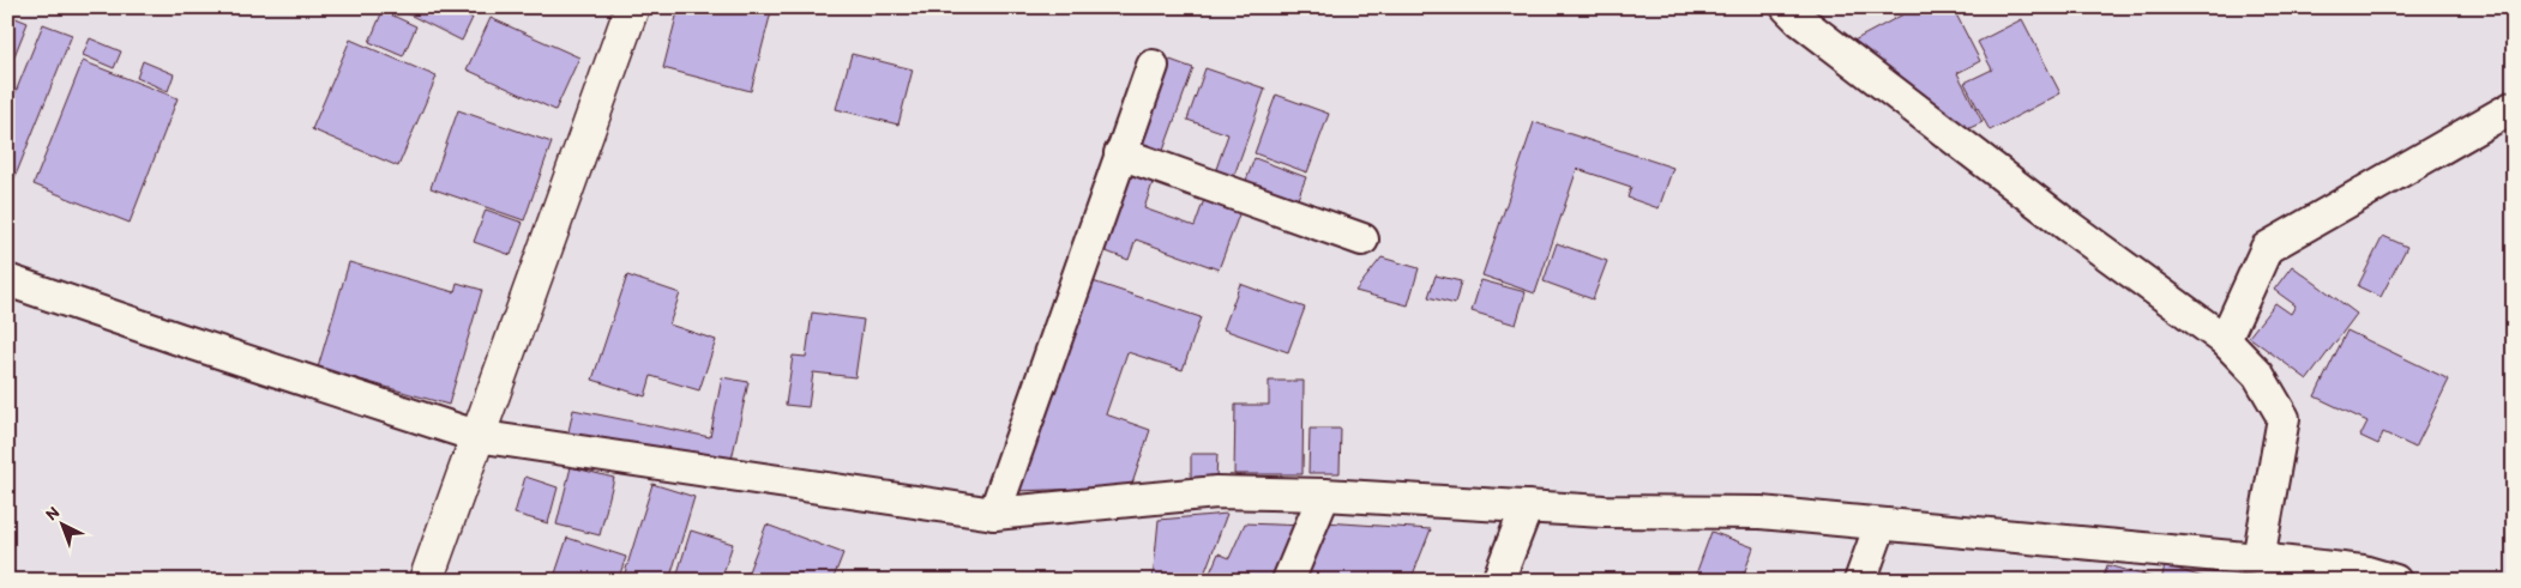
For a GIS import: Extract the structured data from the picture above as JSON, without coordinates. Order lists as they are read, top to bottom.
{
  "north": "top left"
}
